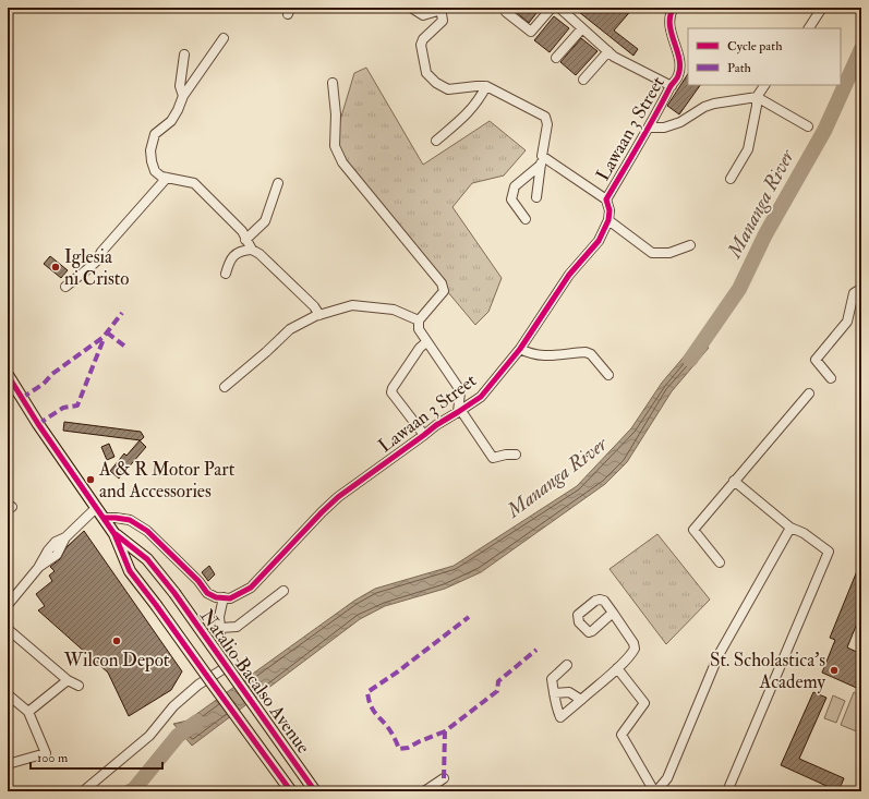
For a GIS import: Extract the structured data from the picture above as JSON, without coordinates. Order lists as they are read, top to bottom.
{
  "streets": {
    "main road": ["Natalio Bacalso Avenue"],
    "street": ["Lawaan 3 Street"]
  },
  "water": ["Mananga River"],
  "places": [
    "Iglesia ni Cristo",
    "A & R Motor Part and Accessories",
    "Wilcon Depot",
    "St. Scholastica's Academy"
  ],
  "legend": ["Cycle path", "Path"],
  "scale_bar": "100 m"
}
